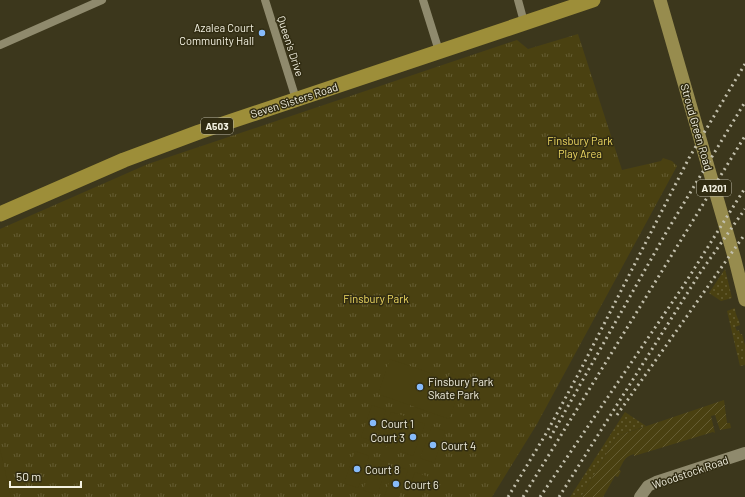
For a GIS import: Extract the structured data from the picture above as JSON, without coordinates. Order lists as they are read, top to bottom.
{
  "streets": {
    "highway": ["Seven Sisters Road", "A503"],
    "main road": ["Stroud Green Road", "A1201", "Woodstock Road"],
    "street": ["Queen's Drive"]
  },
  "crossings": [
    ["Queen's Drive", "Seven Sisters Road"]
  ],
  "parks": ["Finsbury Park Play Area", "Finsbury Park"],
  "places": [
    "Azalea Court Community Hall",
    "Finsbury Park Skate Park",
    "Court 1",
    "Court 3",
    "Court 4",
    "Court 8",
    "Court 6"
  ],
  "scale_bar": "50 m"
}
